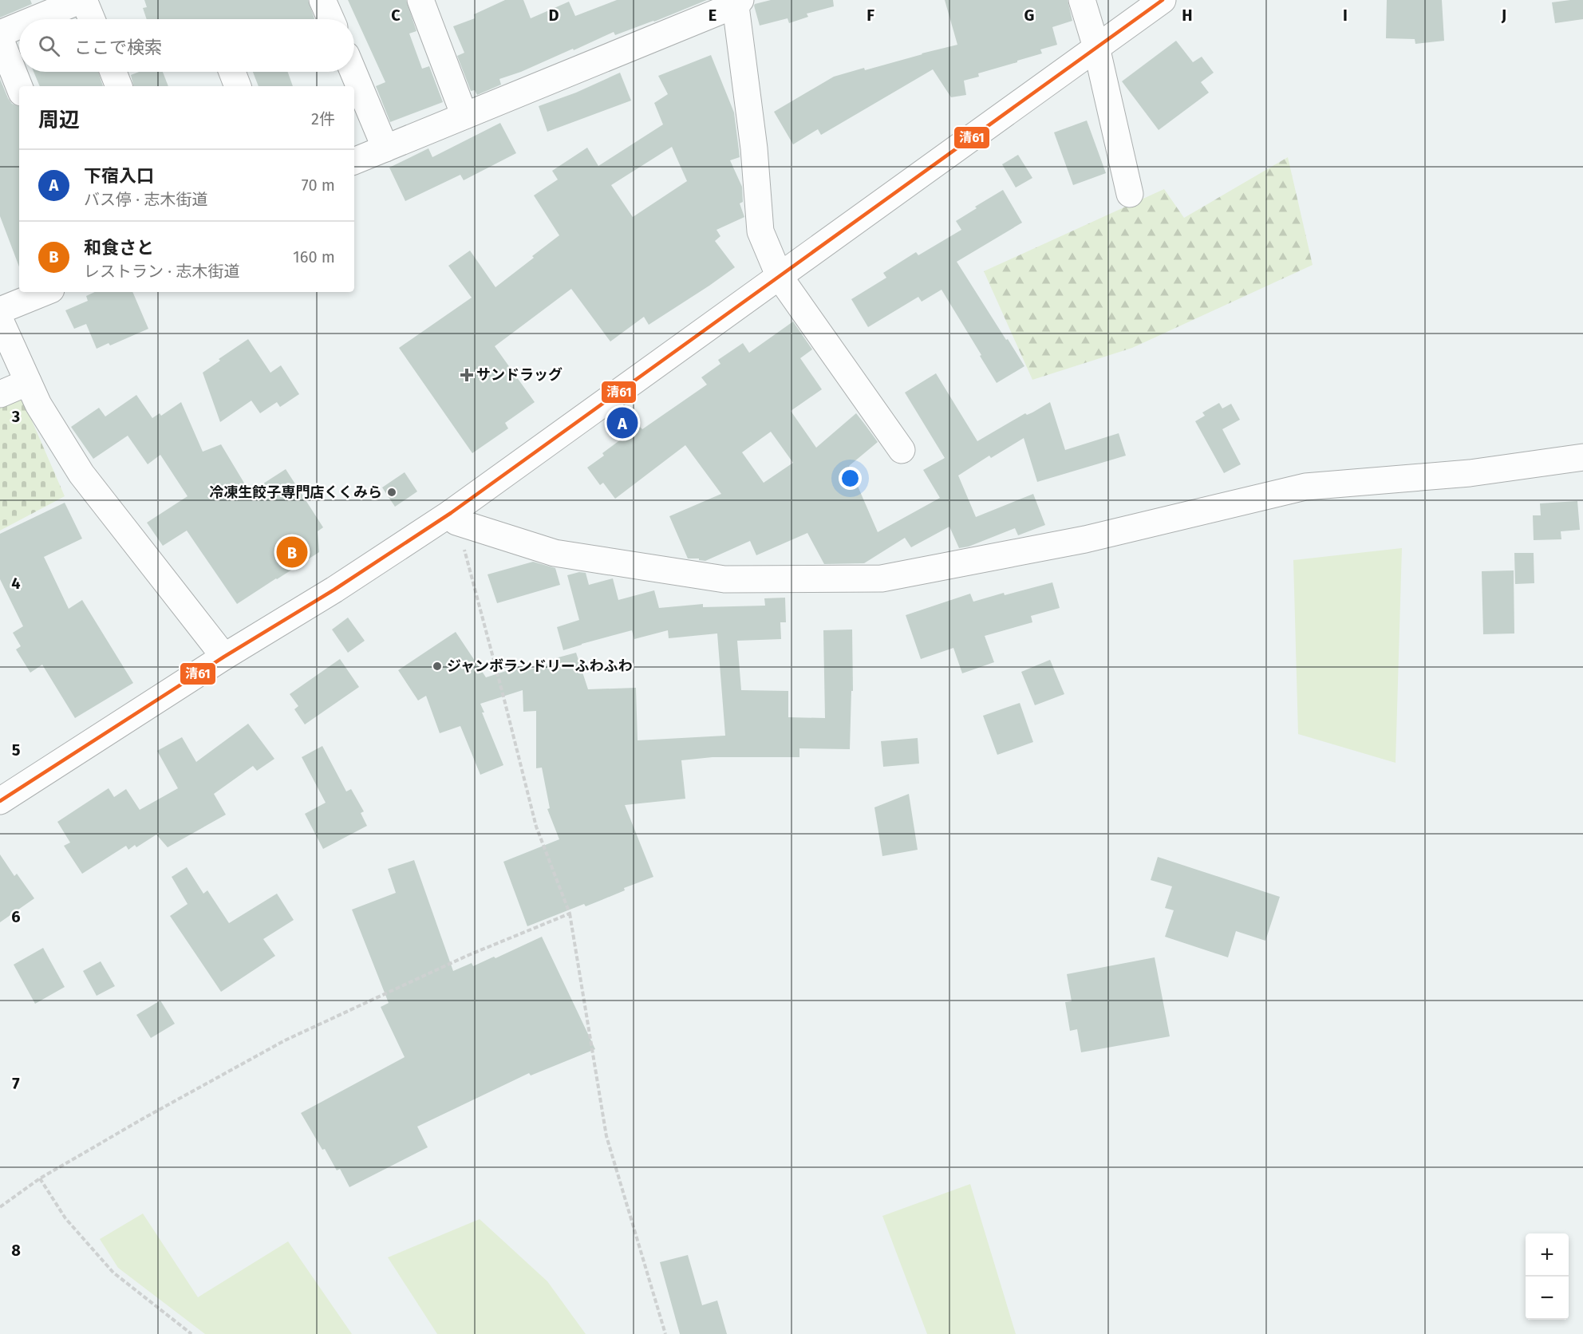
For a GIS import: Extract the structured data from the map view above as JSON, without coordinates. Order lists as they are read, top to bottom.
{
  "places": {
    "health": ["サンドラッグ"],
    "other": ["冷凍生餃子専門店くくみら", "ジャンボランドリーふわふわ"]
  },
  "lines": ["transit line 清61"],
  "page": {
    "search": "ここで検索",
    "heading": ["周辺", "2件"],
    "list": [
      {
        "mark": "A",
        "name": "下宿入口",
        "note": "バス停 · 志木街道",
        "value": "70 m"
      },
      {
        "mark": "B",
        "name": "和食さと",
        "note": "レストラン · 志木街道",
        "value": "160 m"
      }
    ],
    "pins": ["A", "B"],
    "map_buttons": ["+", "−"]
  },
  "grid": {
    "columns": [
      "C",
      "D",
      "E",
      "F",
      "G",
      "H",
      "I",
      "J"
    ],
    "rows": [
      "3",
      "4",
      "5",
      "6",
      "7",
      "8"
    ]
  }
}
